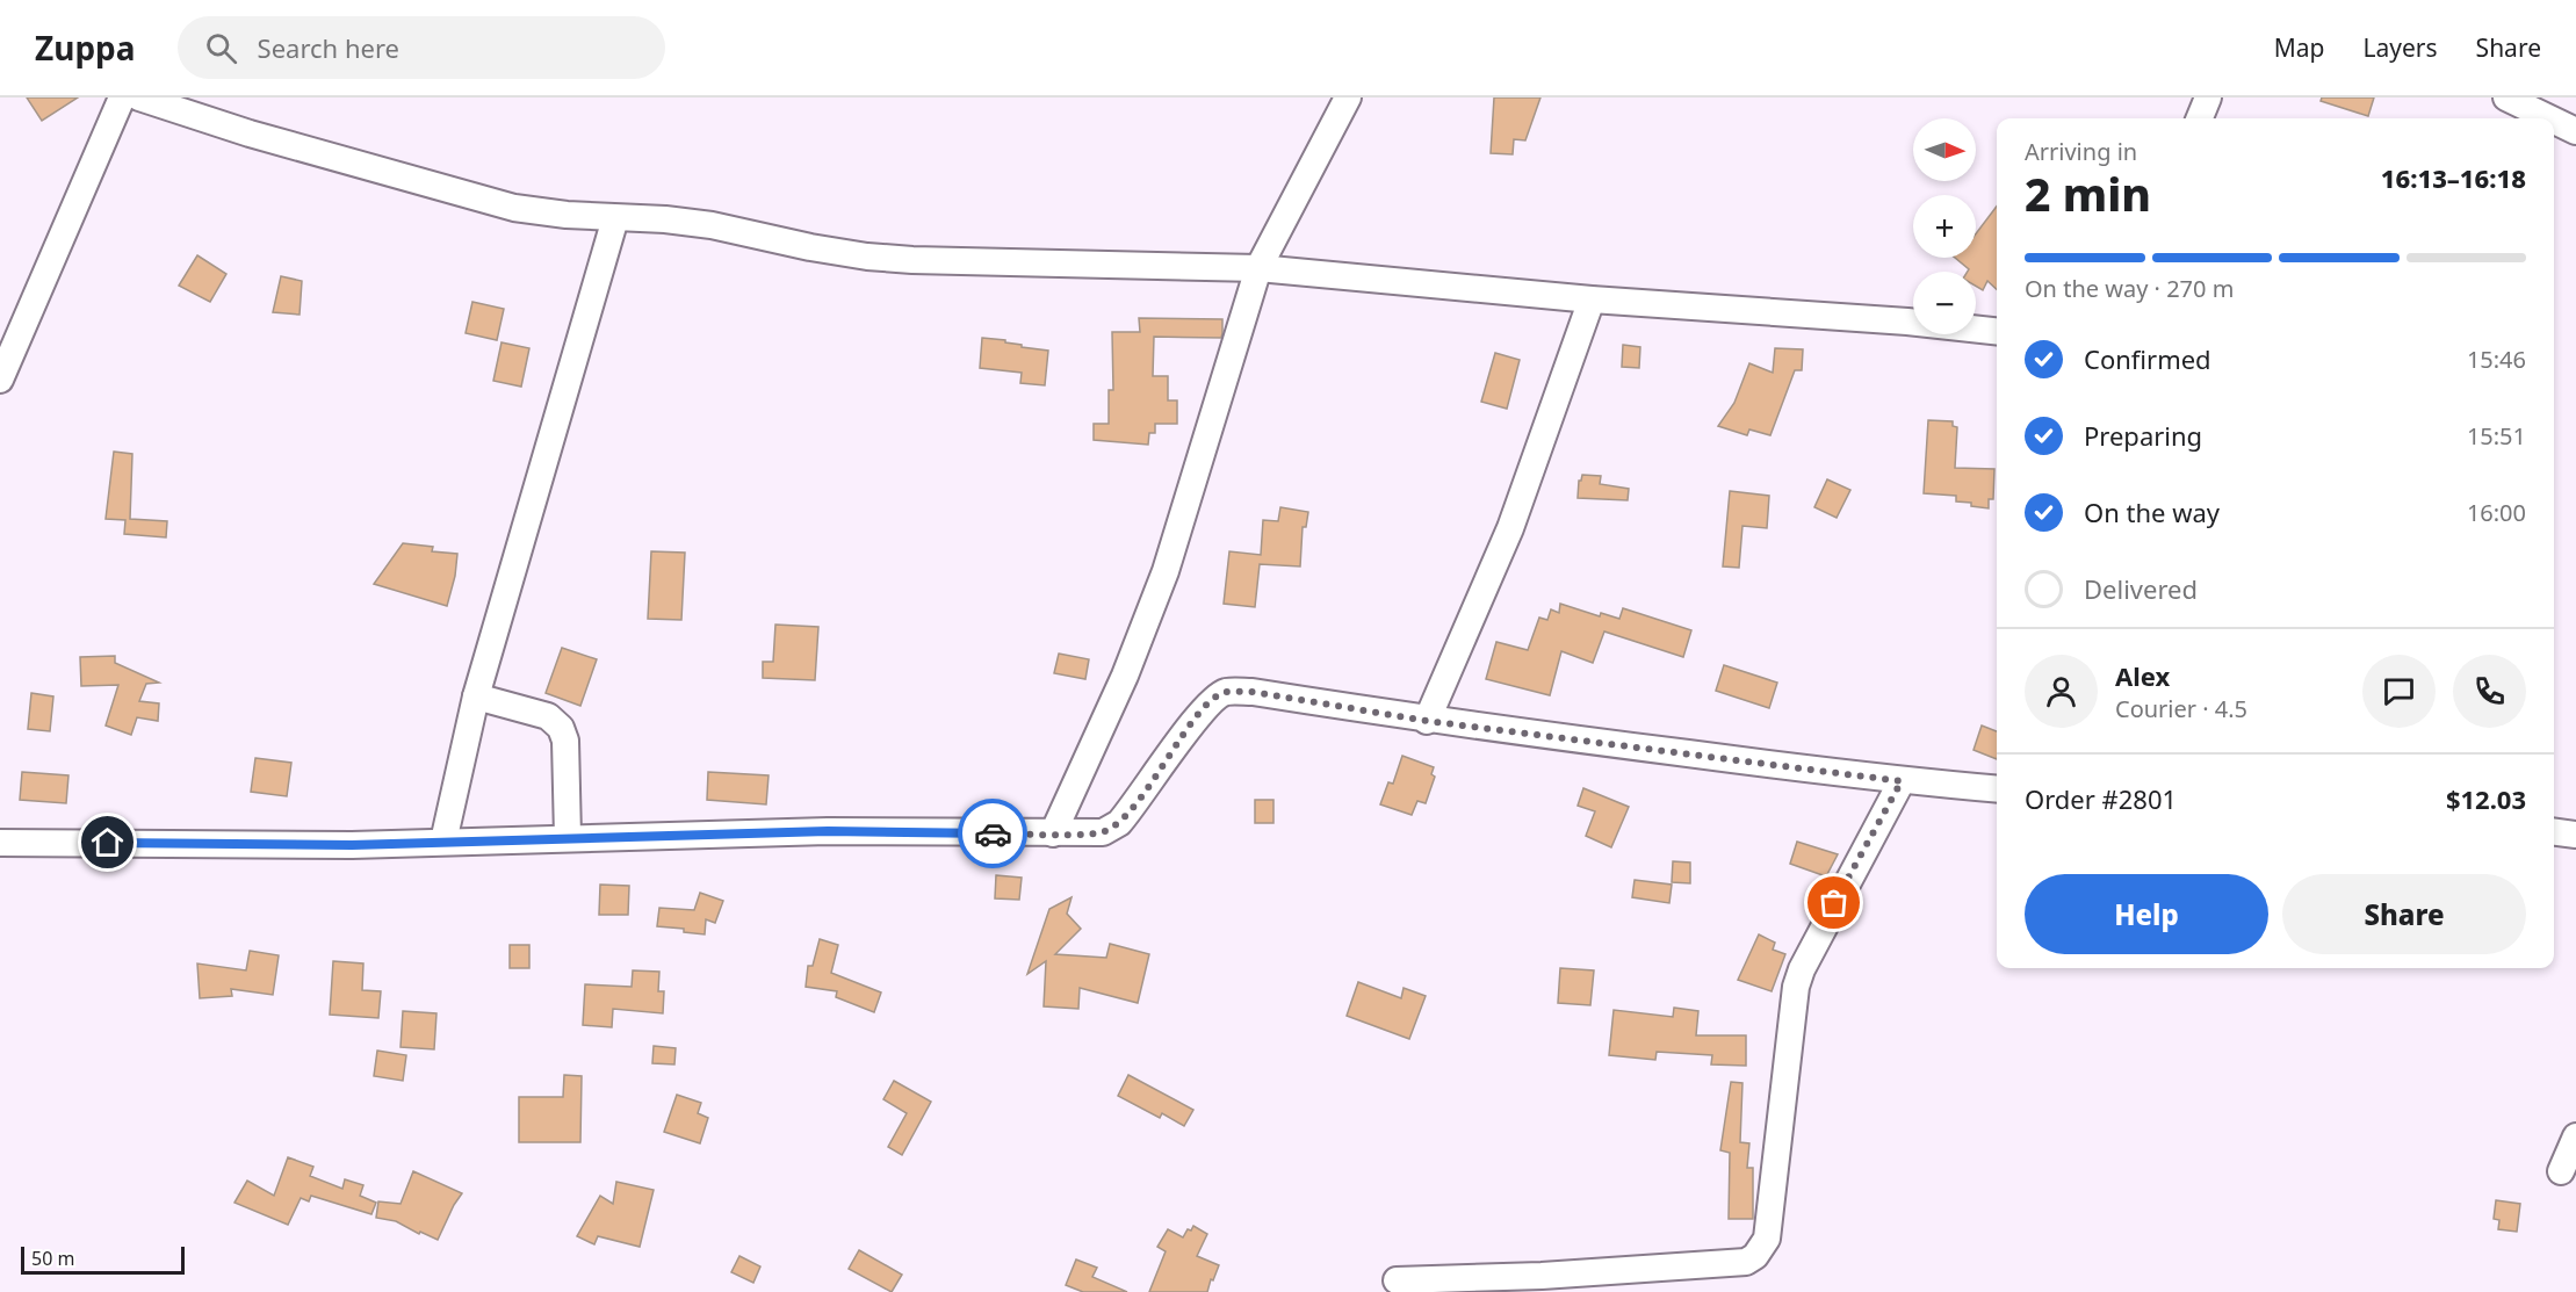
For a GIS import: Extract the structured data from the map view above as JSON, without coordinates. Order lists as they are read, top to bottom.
{
  "scale_bar": "50 m",
  "north": "right",
  "page": {
    "header": "Zuppa",
    "search": "Search here",
    "nav": ["Map", "Layers", "Share"],
    "map_buttons": ["+", "−"],
    "heading": ["2 min", "Arriving in", "16:13–16:18"],
    "panel": [
      "Alex",
      "Courier · 4.5",
      "Order #2801",
      "$12.03"
    ],
    "bar": "On the way · 270 m",
    "list": [
      ["Confirmed", "15:46"],
      ["Preparing", "15:51"],
      ["On the way", "16:00"],
      "Delivered"
    ],
    "buttons": ["Help", "Share"],
    "scale": "50 m"
  }
}
